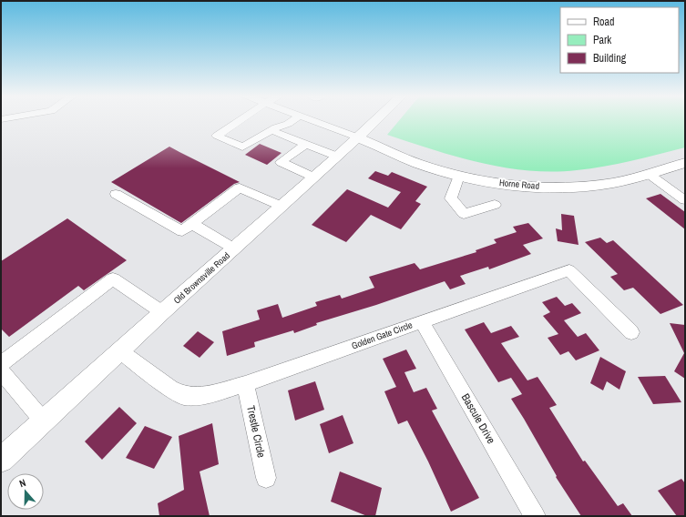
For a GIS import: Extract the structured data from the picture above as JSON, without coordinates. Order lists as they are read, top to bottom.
{
  "streets": {
    "main road": ["Horne Road", "Old Brownsville Road"],
    "street": ["Golden Gate Circle", "Bascule Drive", "Trestle Circle"]
  },
  "crossings": [
    ["Horne Road", "Old Brownsville Road"],
    ["Old Brownsville Road", "Golden Gate Circle"],
    ["Golden Gate Circle", "Bascule Drive"],
    ["Golden Gate Circle", "Trestle Circle"]
  ],
  "legend": ["Road", "Park", "Building"],
  "north": "top"
}
